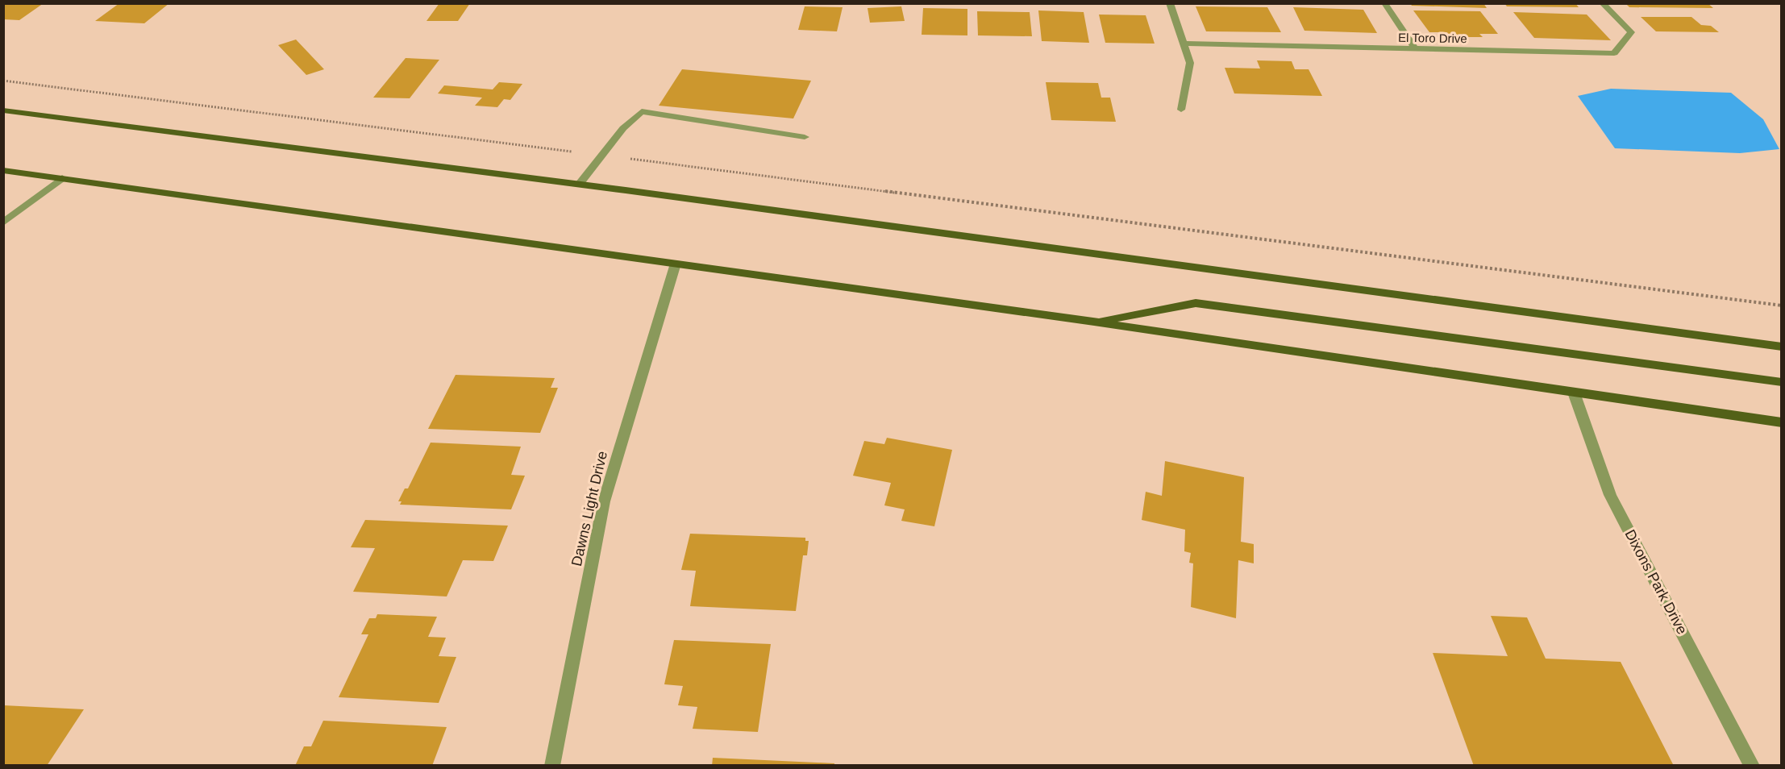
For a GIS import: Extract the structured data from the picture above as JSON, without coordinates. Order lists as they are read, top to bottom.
{
  "streets": {
    "street": ["El Toro Drive", "Dawns Light Drive", "Dixons Park Drive"]
  }
}
